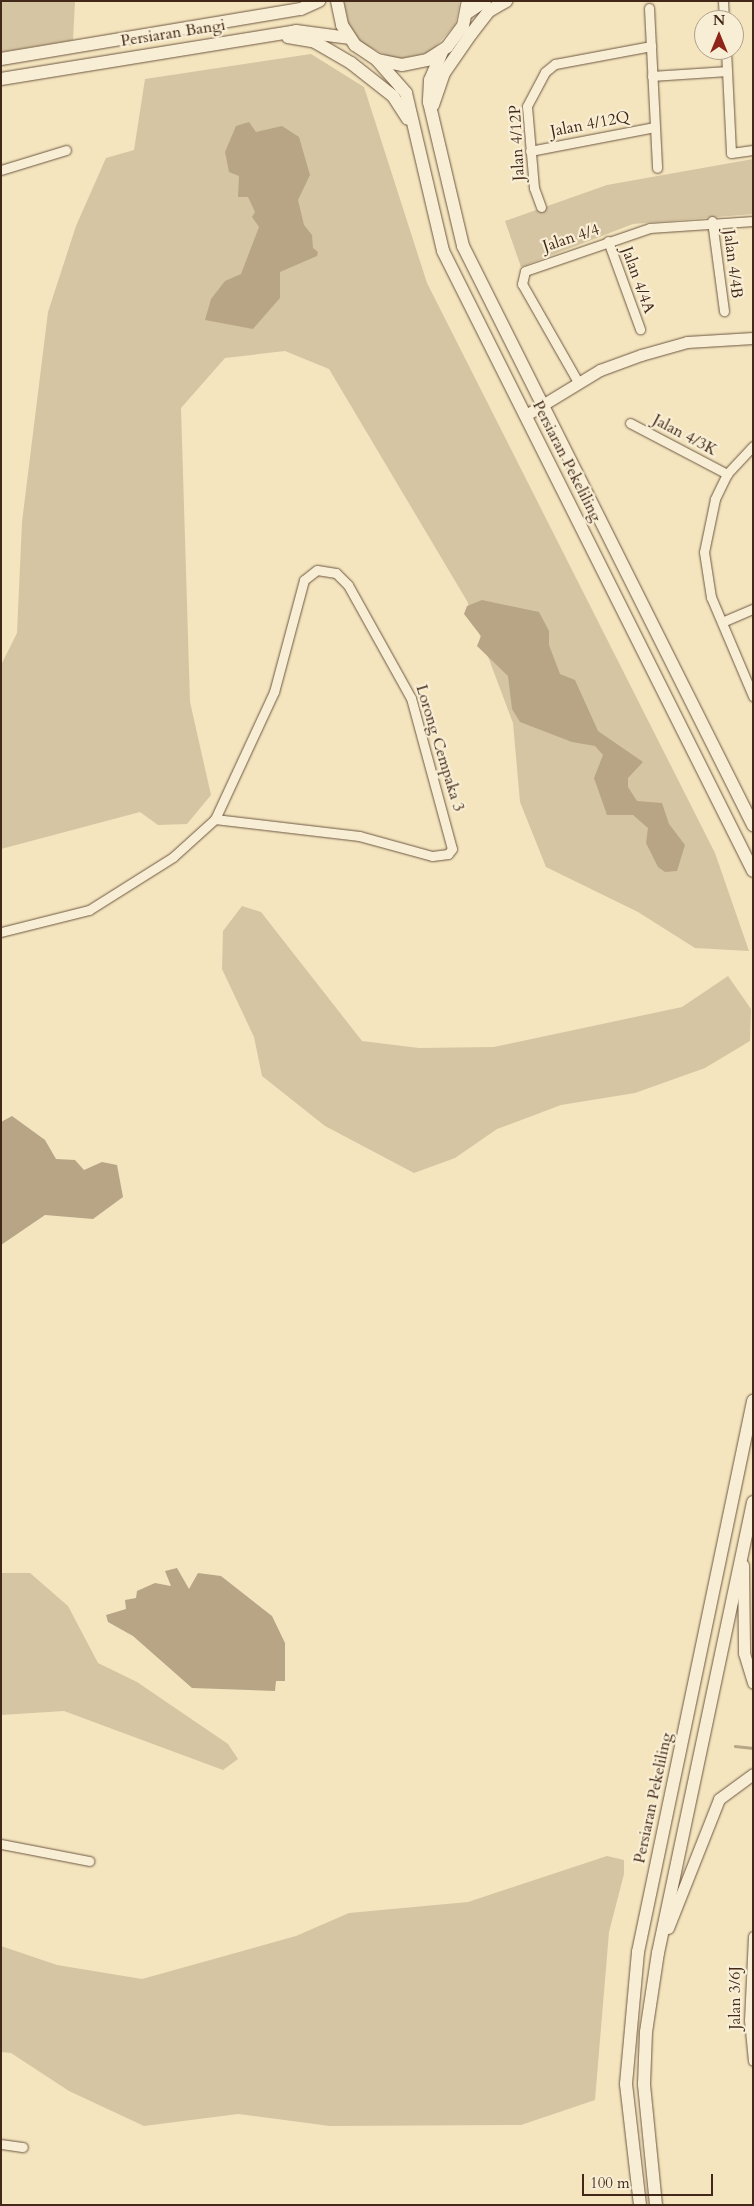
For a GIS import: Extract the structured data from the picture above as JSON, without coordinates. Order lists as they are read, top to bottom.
{
  "streets": {
    "main road": ["Persiaran Bangi", "Persiaran Pekeliling"],
    "street": [
      "Jalan 4/12Q",
      "Jalan 4/12P",
      "Jalan 4/4",
      "Jalan 4/4B",
      "Jalan 4/4A",
      "Jalan 4/3K",
      "Lorong Cempaka 3",
      "Jalan 3/6J"
    ]
  },
  "crossings": [
    ["Persiaran Bangi", "Persiaran Pekeliling"],
    ["Jalan 4/12Q", "Jalan 4/12P"],
    ["Jalan 4/4", "Jalan 4/4B"],
    ["Jalan 4/4", "Jalan 4/4A"]
  ],
  "scale_bar": "100 m",
  "north": "top"
}
